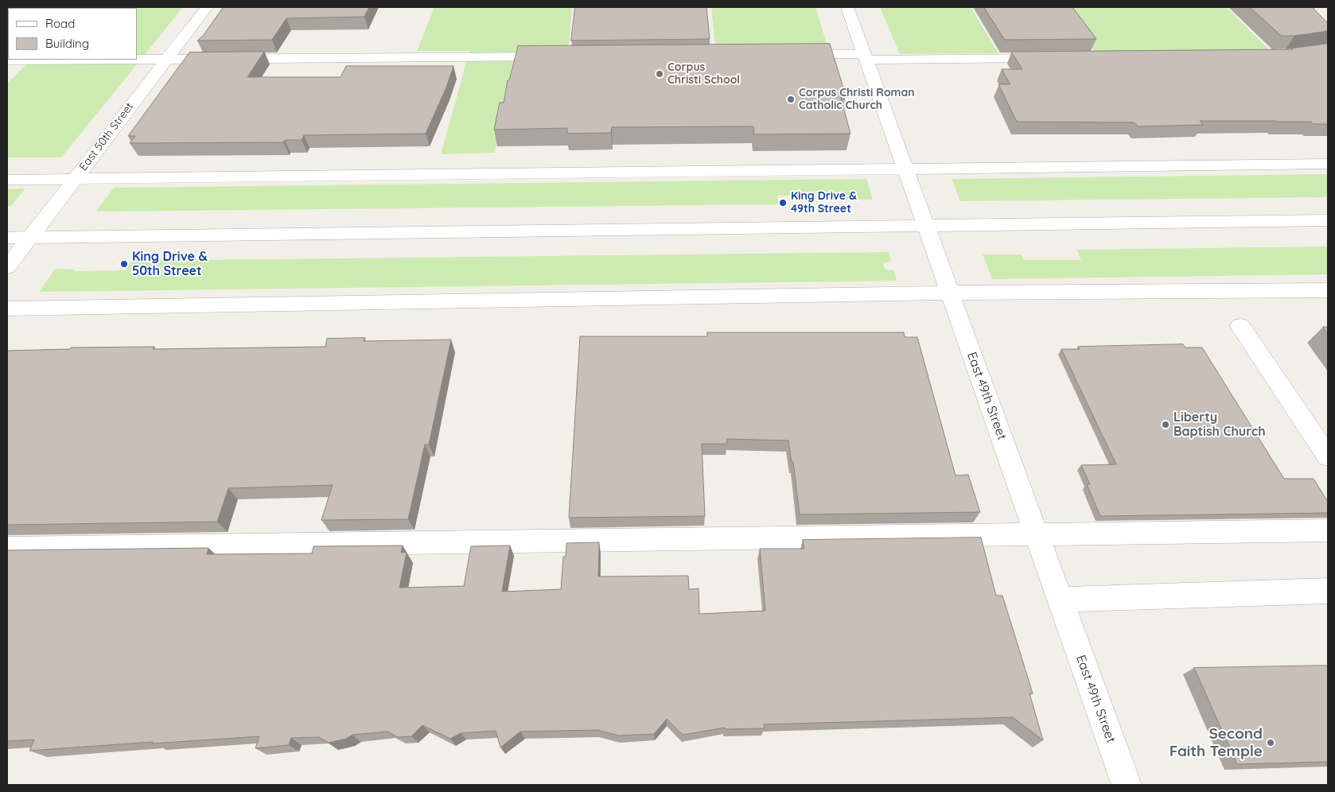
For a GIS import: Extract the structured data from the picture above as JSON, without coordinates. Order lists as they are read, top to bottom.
{
  "streets": {
    "street": ["East 50th Street", "East 49th Street"]
  },
  "places": [
    "Corpus Christi School",
    "Corpus Christi Roman Catholic Church",
    "King Drive & 49th Street",
    "King Drive & 50th Street",
    "Liberty Baptish Church",
    "Second Faith Temple"
  ],
  "legend": ["Road", "Building"]
}
